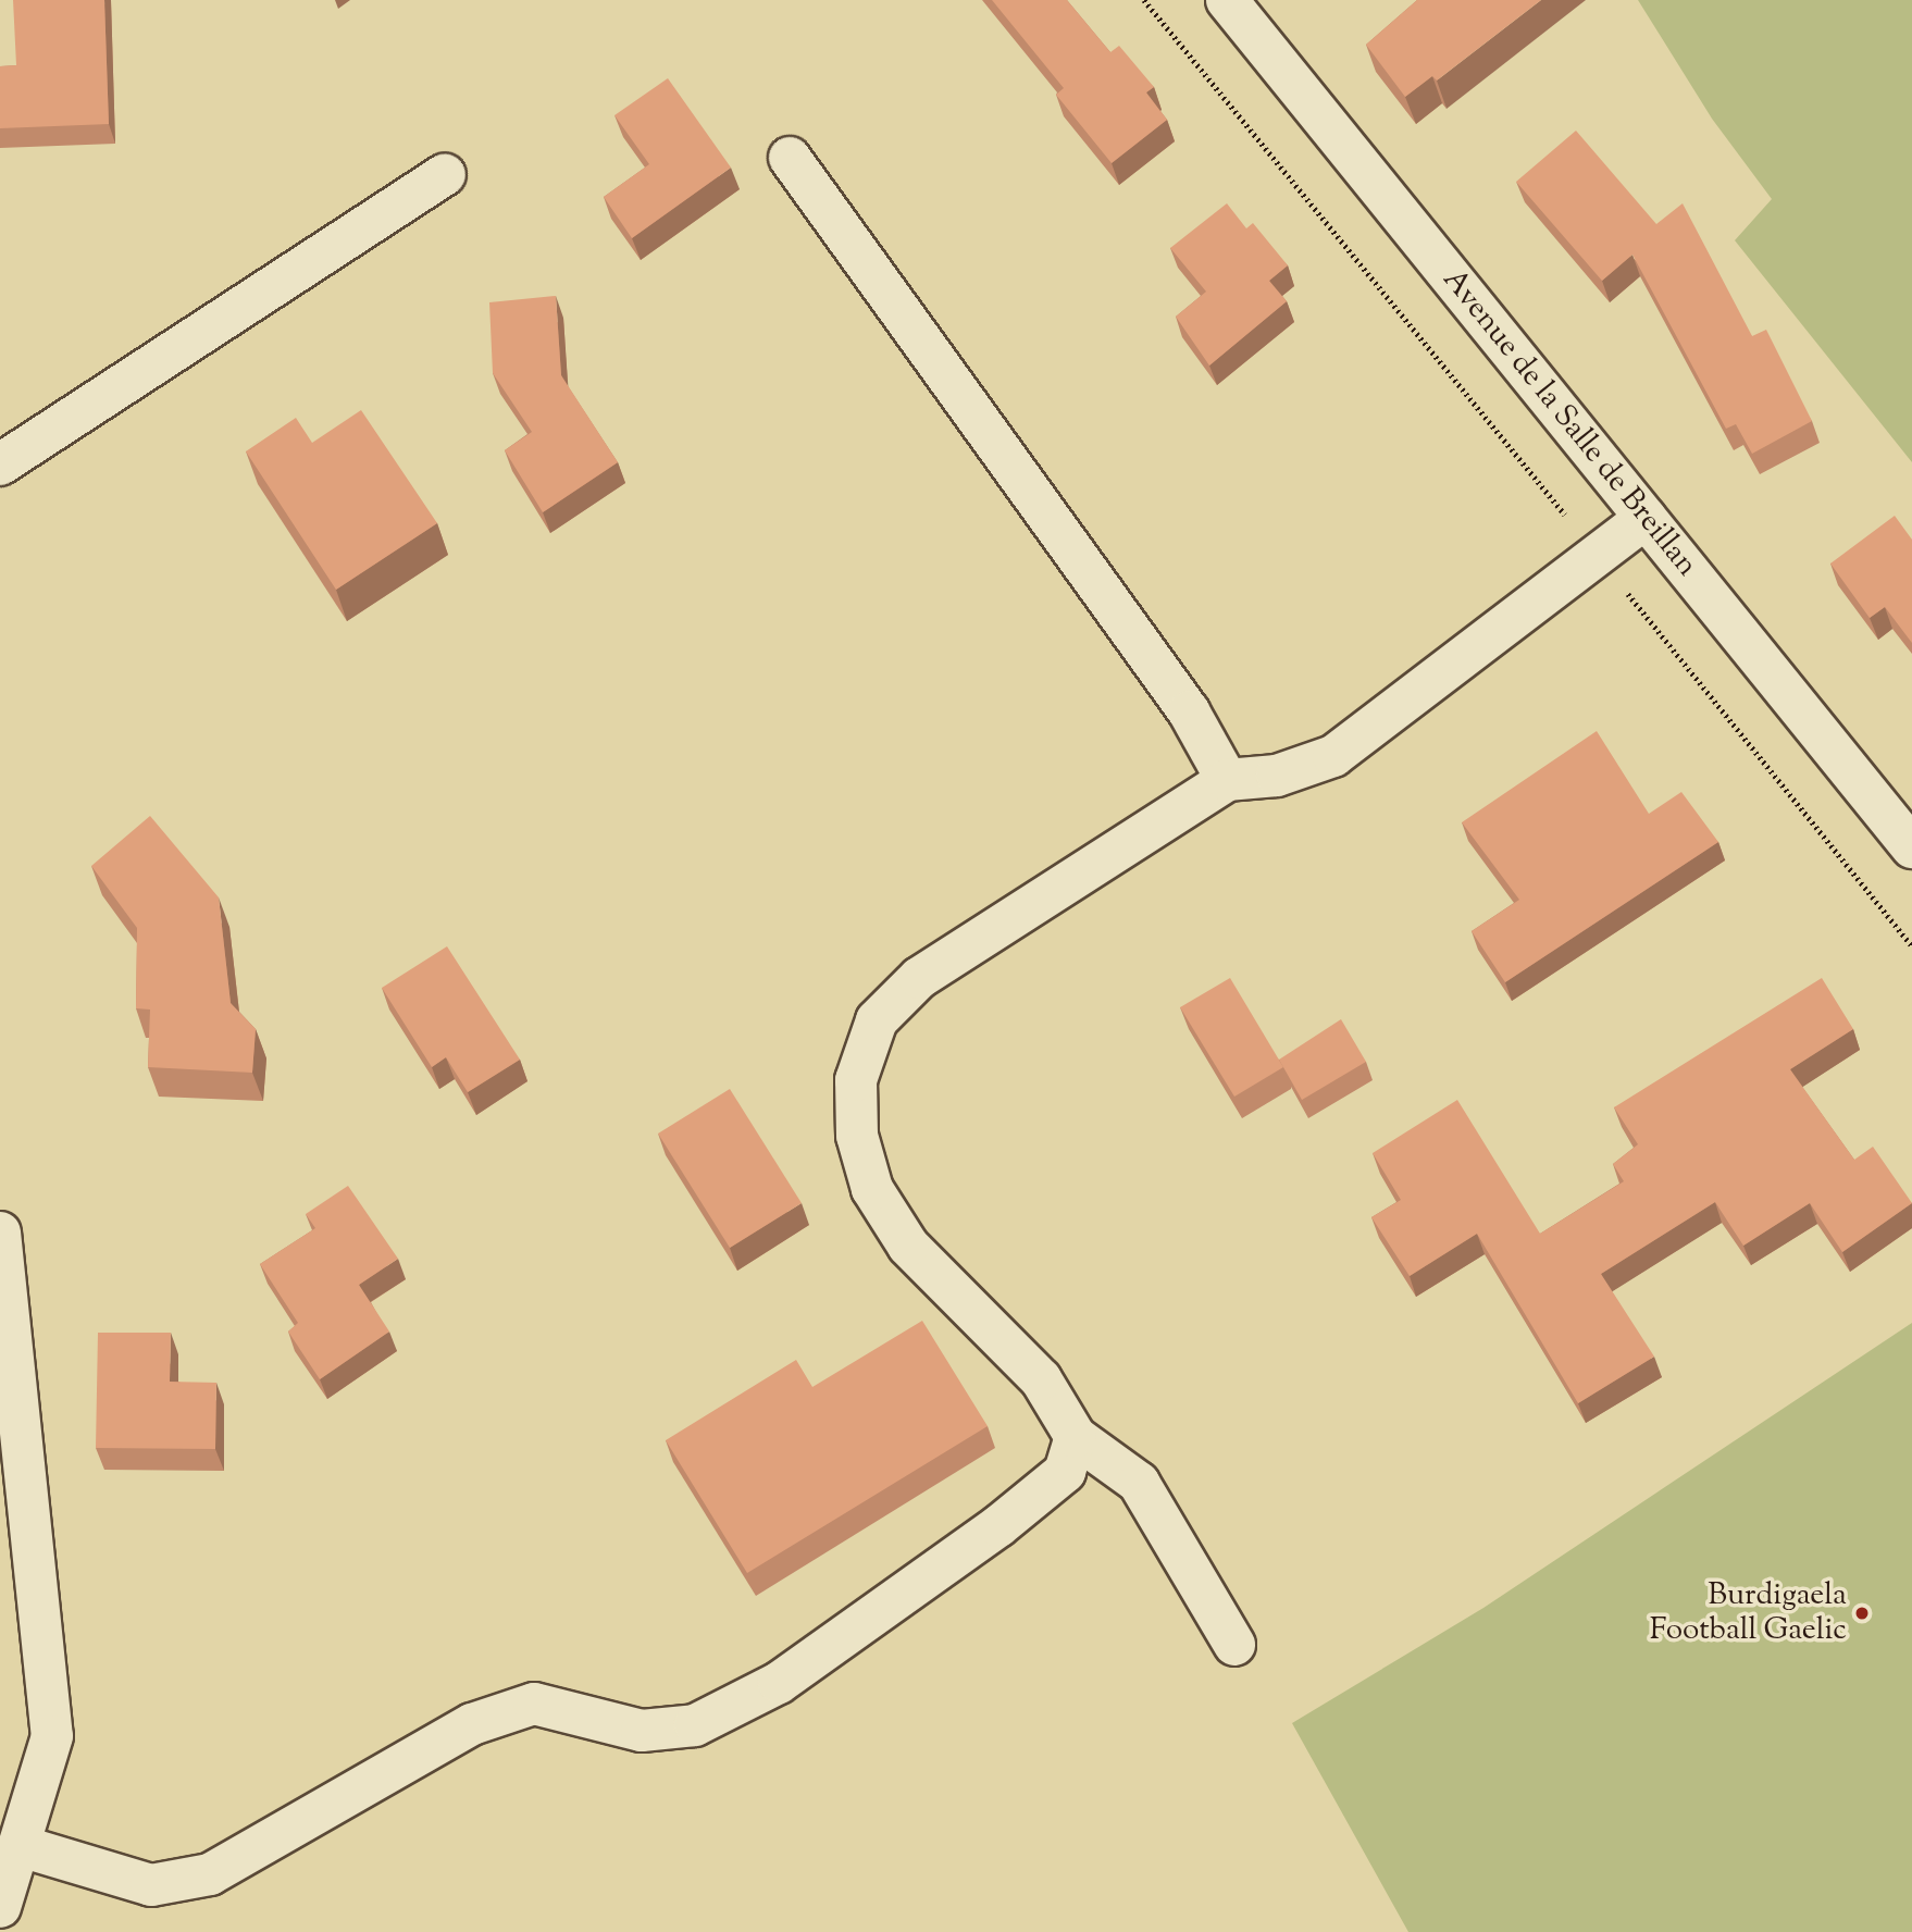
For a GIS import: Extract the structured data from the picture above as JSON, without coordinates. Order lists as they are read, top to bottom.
{
  "streets": {
    "street": ["Avenue de la Salle de Breillan"]
  },
  "places": ["Burdigaela Football Gaelic"]
}
